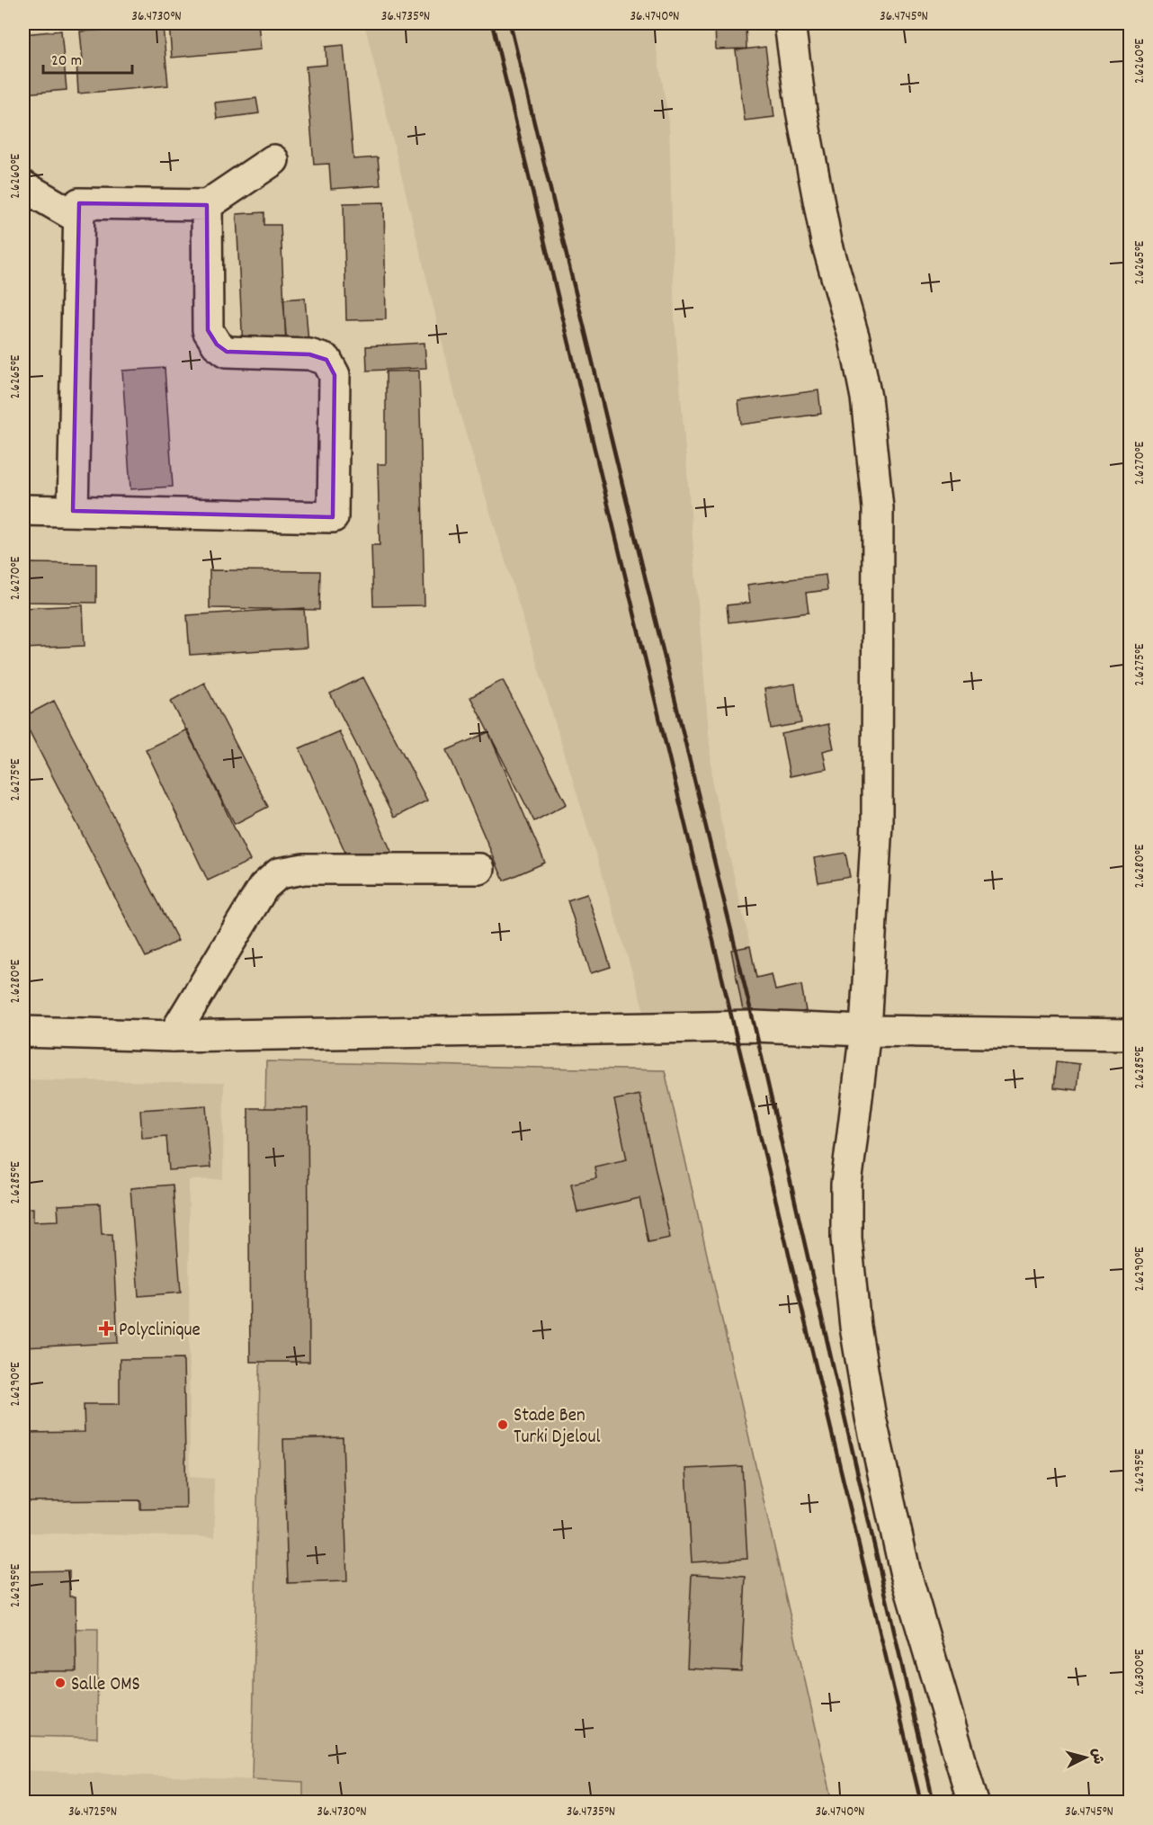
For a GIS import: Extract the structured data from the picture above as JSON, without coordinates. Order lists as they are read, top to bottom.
{
  "places": {
    "health": ["Polyclinique"],
    "other": ["Stade Ben Turki Djeloul", "Salle OMS"]
  },
  "scale_bar": "20 m",
  "north": "right",
  "coordinates": [
    "36.4730°N",
    "36.4735°N",
    "36.4740°N",
    "36.4745°N",
    "2.6260°E",
    "2.6265°E",
    "2.6270°E",
    "2.6275°E",
    "2.6280°E",
    "2.6285°E",
    "2.6290°E",
    "2.6295°E",
    "2.6300°E",
    "36.4725°N"
  ]
}
